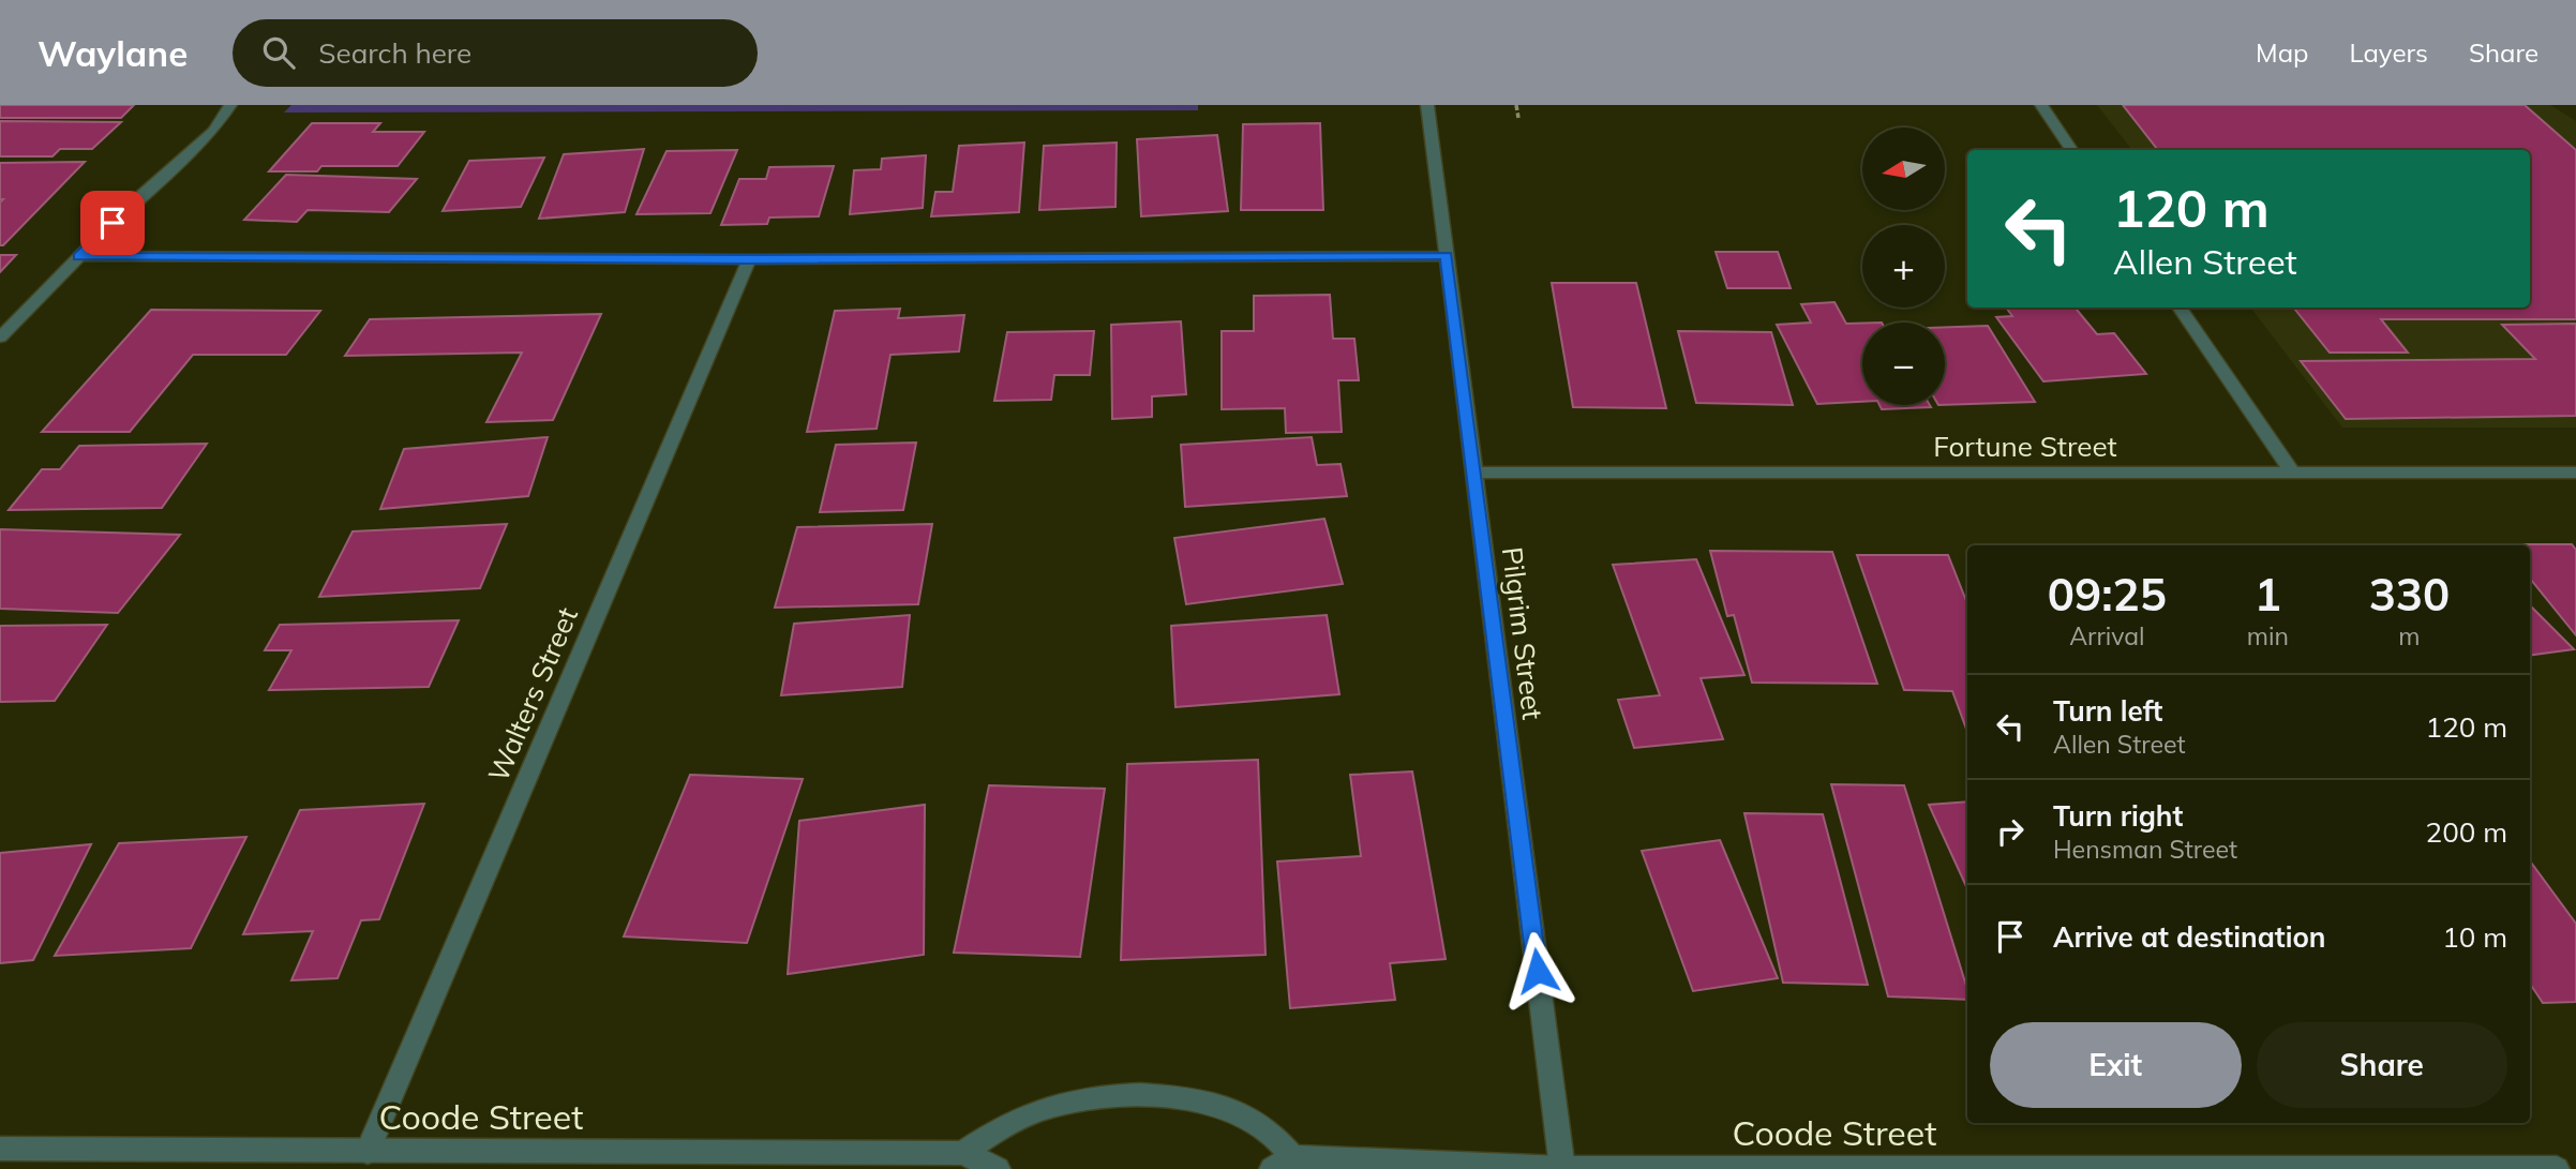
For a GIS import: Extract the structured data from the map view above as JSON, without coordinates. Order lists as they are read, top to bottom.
{
  "streets": {
    "street": [
      "Fortune Street",
      "Pilgrim Street",
      "Walters Street",
      "Coode Street"
    ]
  },
  "crossings": [
    ["Fortune Street", "Pilgrim Street"],
    ["Pilgrim Street", "Coode Street"],
    ["Walters Street", "Coode Street"]
  ],
  "north": "left",
  "page": {
    "header": "Waylane",
    "search": "Search here",
    "nav": ["Map", "Layers", "Share"],
    "map_buttons": ["+", "−"],
    "turn": ["120 m", "Allen Street"],
    "eta": [
      "09:25",
      "Arrival",
      "1",
      "min",
      "330",
      "m"
    ],
    "list": [
      {
        "name": "Turn left",
        "note": "Allen Street",
        "value": "120 m"
      },
      {
        "name": "Turn right",
        "note": "Hensman Street",
        "value": "200 m"
      },
      {
        "name": "Arrive at destination",
        "value": "10 m"
      }
    ],
    "buttons": ["Exit", "Share"]
  }
}
